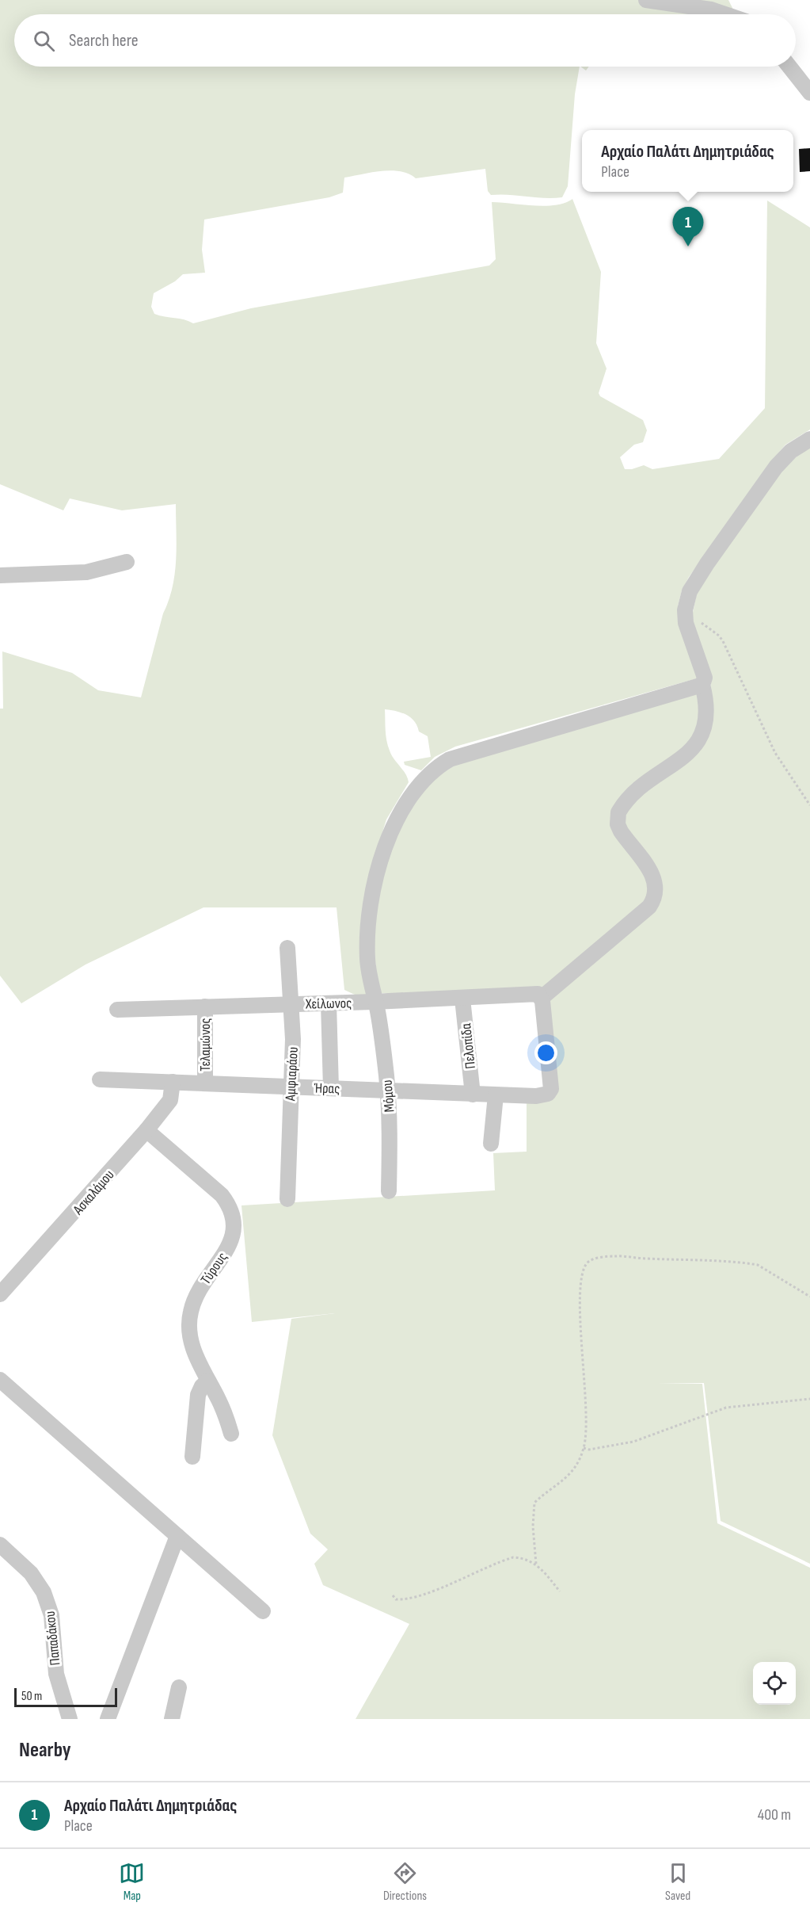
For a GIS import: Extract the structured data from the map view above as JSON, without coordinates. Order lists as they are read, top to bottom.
{
  "streets": {
    "street": [
      "Χείλωνος",
      "Τελαμώνος",
      "Πελοπίδα",
      "Αμφιαράου",
      "Ήρας",
      "Μόμου",
      "Ασκαλάμου",
      "Τύρους",
      "Παπαδάκου"
    ]
  },
  "crossings": [
    ["Χείλωνος", "Τελαμώνος"],
    ["Χείλωνος", "Πελοπίδα"],
    ["Χείλωνος", "Αμφιαράου"],
    ["Χείλωνος", "Ήρας"],
    ["Χείλωνος", "Μόμου"],
    ["Τελαμώνος", "Ήρας"],
    ["Πελοπίδα", "Ήρας"],
    ["Αμφιαράου", "Ήρας"],
    ["Ήρας", "Μόμου"],
    ["Ήρας", "Ασκαλάμου"],
    ["Ασκαλάμου", "Τύρους"]
  ],
  "scale_bar": "50 m",
  "page": {
    "search": "Search here",
    "popup": ["Αρχαίο Παλάτι Δημητριάδας", "Place"],
    "pins": "1",
    "scale": "50 m",
    "heading": "Nearby",
    "list": [
      {
        "mark": "1",
        "name": "Αρχαίο Παλάτι Δημητριάδας",
        "note": "Place",
        "value": "400 m"
      }
    ],
    "nav": ["Map", "Directions", "Saved"]
  }
}
